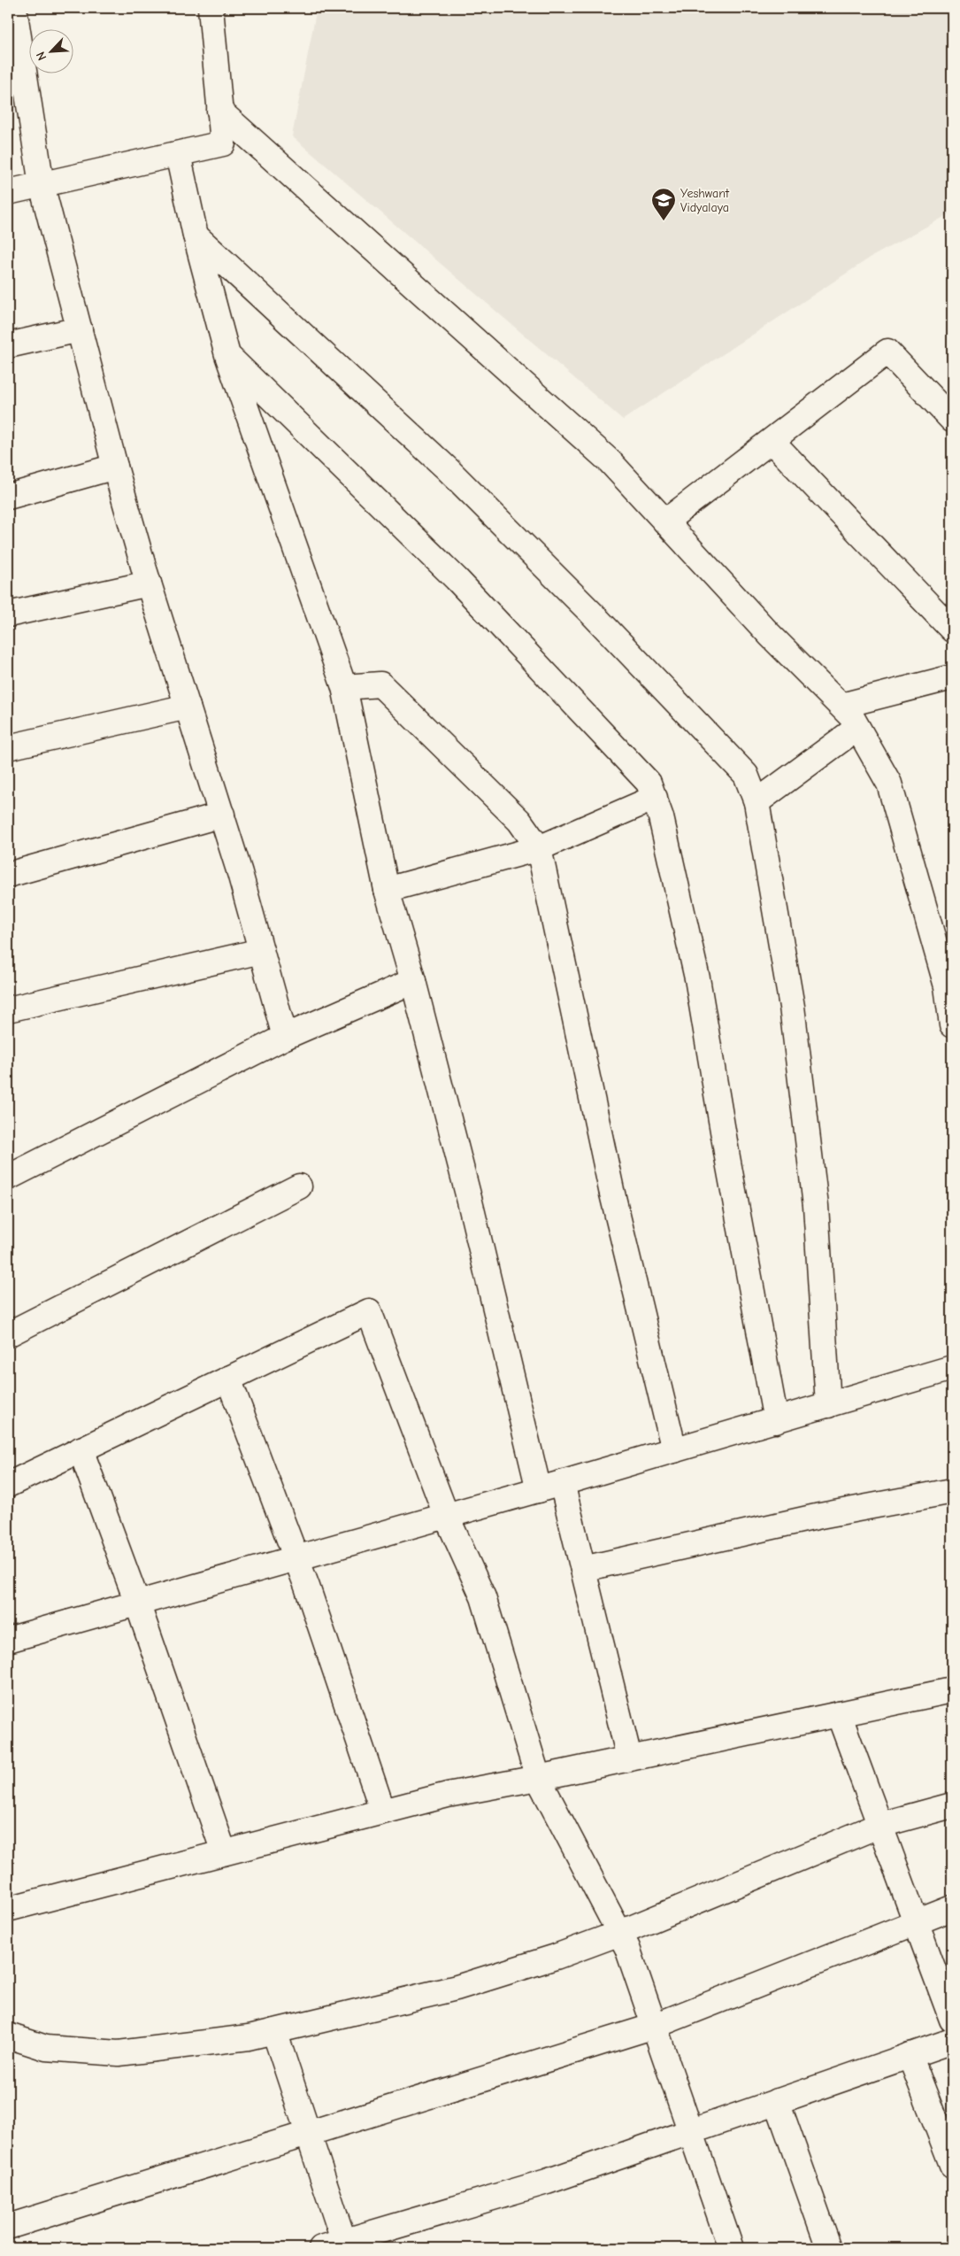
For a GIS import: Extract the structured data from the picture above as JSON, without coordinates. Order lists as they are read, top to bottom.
{
  "places": {
    "school or university": ["Yeshwant Vidyalaya"]
  },
  "north": "bottom left"
}
